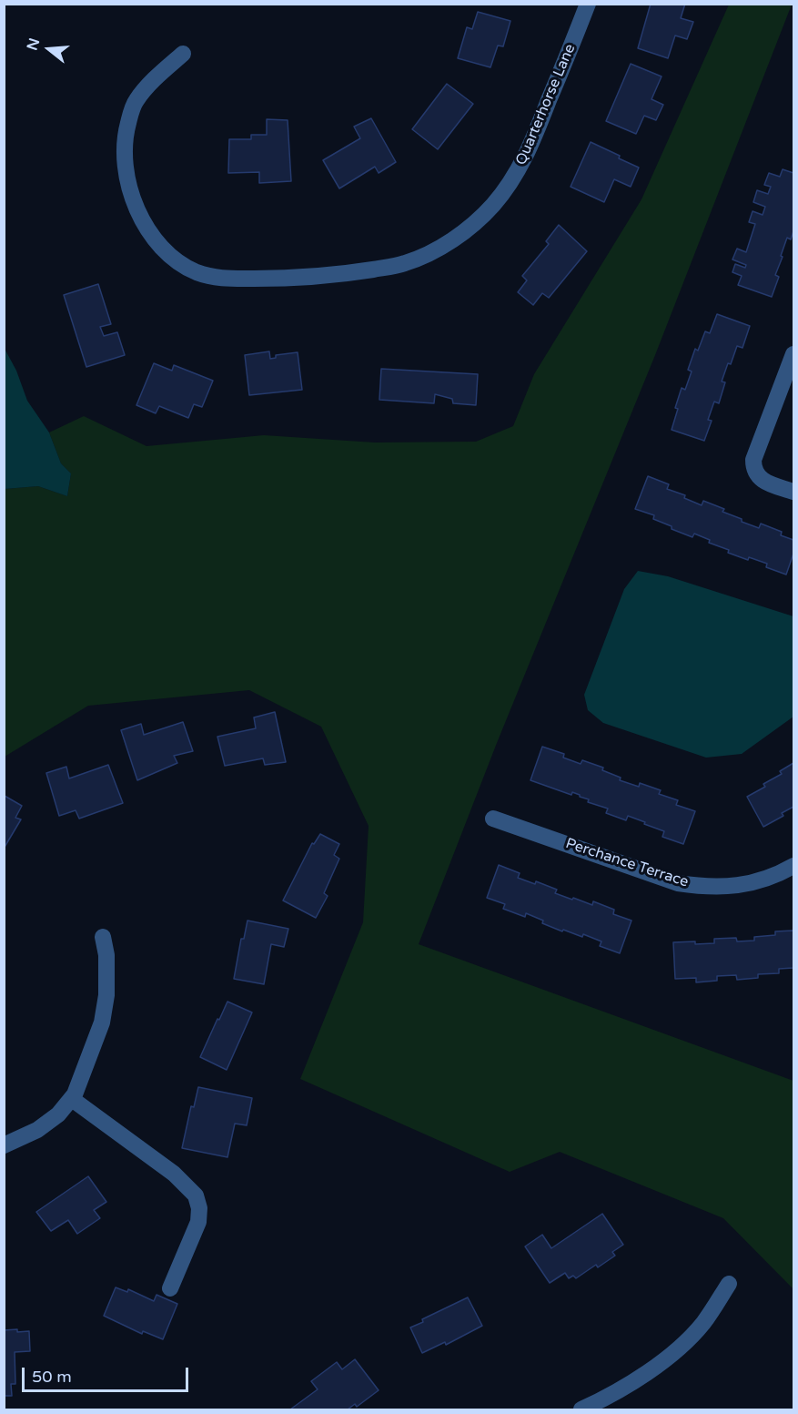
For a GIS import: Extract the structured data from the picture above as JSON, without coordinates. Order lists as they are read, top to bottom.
{
  "streets": {
    "street": ["Quarterhorse Lane", "Perchance Terrace"]
  },
  "scale_bar": "50 m",
  "north": "left"
}
